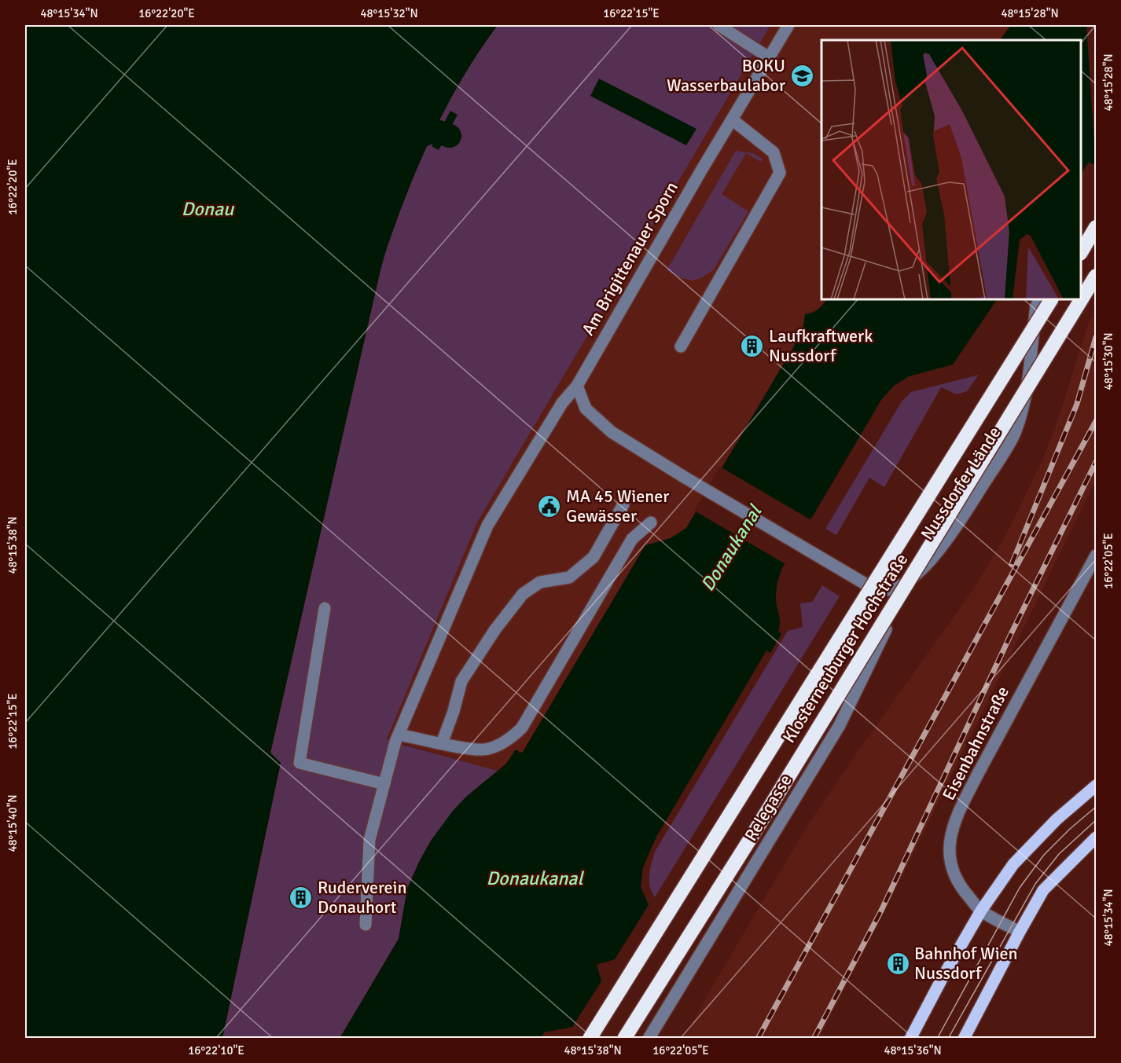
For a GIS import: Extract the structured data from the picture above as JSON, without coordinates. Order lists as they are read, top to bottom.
{
  "streets": {
    "highway": ["Klosterneuburger Hochstraße"],
    "street": [
      "Am Brigittenauer Sporn",
      "Nussdorfer Lände",
      "Eisenbahnstraße",
      "Relegasse"
    ]
  },
  "crossings": [
    ["Nussdorfer Lände", "Relegasse"]
  ],
  "water": ["Donau", "Donaukanal"],
  "places": {
    "school or university": ["BOKU Wasserbaulabor"],
    "building": ["Laufkraftwerk Nussdorf", "Ruderverein Donauhort", "Bahnhof Wien Nussdorf"],
    "public building": ["MA 45 Wiener Gewässer"]
  },
  "coordinates": [
    "48°15'34\"N",
    "16°22'20\"E",
    "48°15'32\"N",
    "16°22'15\"E",
    "48°15'28\"N",
    "48°15'30\"N",
    "48°15'38\"N",
    "16°22'05\"E",
    "48°15'40\"N",
    "16°22'10\"E",
    "48°15'36\"N"
  ]
}
